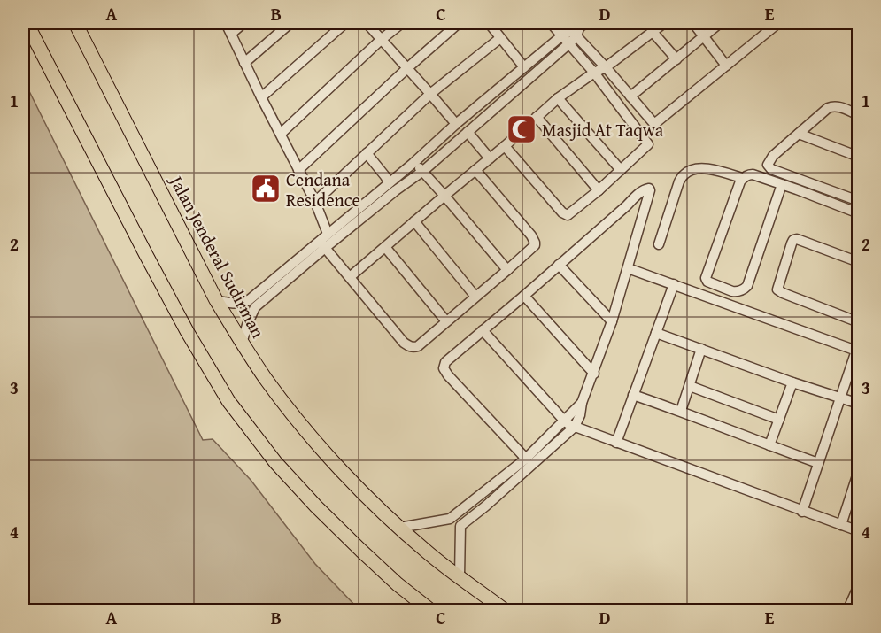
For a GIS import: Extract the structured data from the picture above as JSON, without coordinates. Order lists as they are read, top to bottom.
{
  "streets": {
    "highway": ["Jalan Jenderal Sudirman"]
  },
  "places": {
    "mosque": ["Masjid At Taqwa"],
    "public building": ["Cendana Residence"]
  },
  "grid": {
    "columns": [
      "A",
      "B",
      "C",
      "D",
      "E"
    ],
    "rows": [
      "1",
      "2",
      "3",
      "4"
    ]
  }
}
